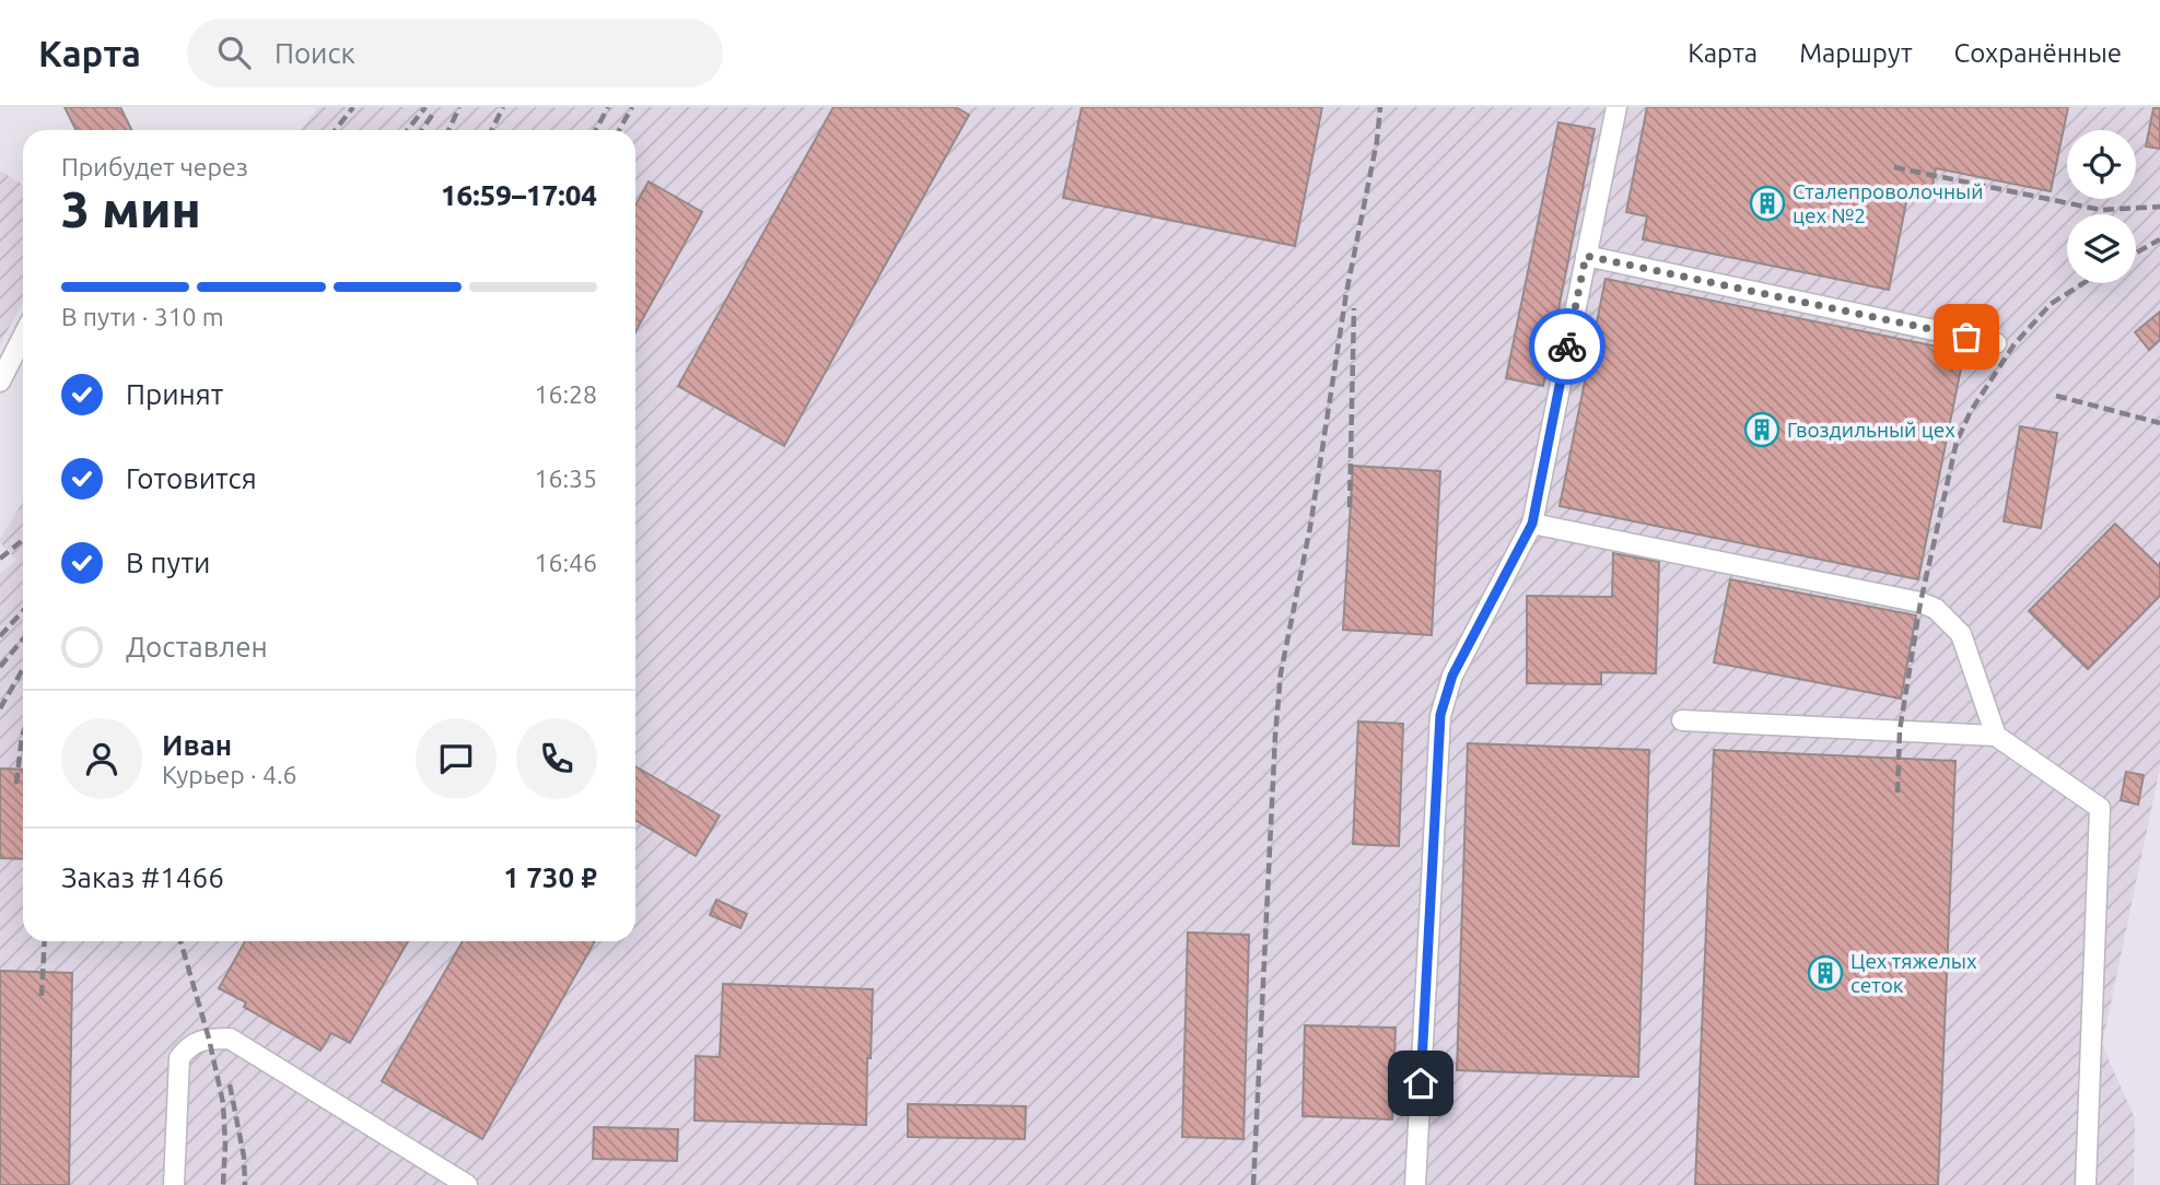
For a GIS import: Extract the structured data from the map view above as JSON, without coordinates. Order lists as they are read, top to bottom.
{
  "places": {
    "building": ["Сталепроволочный цех №2", "Гвоздильный цех", "Цех тяжелых сеток"]
  },
  "page": {
    "header": "Карта",
    "search": "Поиск",
    "nav": ["Карта", "Маршрут", "Сохранённые"],
    "heading": ["3 мин", "Прибудет через", "16:59–17:04"],
    "panel": [
      "Иван",
      "Курьер · 4.6",
      "Заказ #1466",
      "1 730 ₽"
    ],
    "bar": "В пути · 310 m",
    "list": [
      ["Принят", "16:28"],
      ["Готовится", "16:35"],
      ["В пути", "16:46"],
      "Доставлен"
    ]
  }
}
